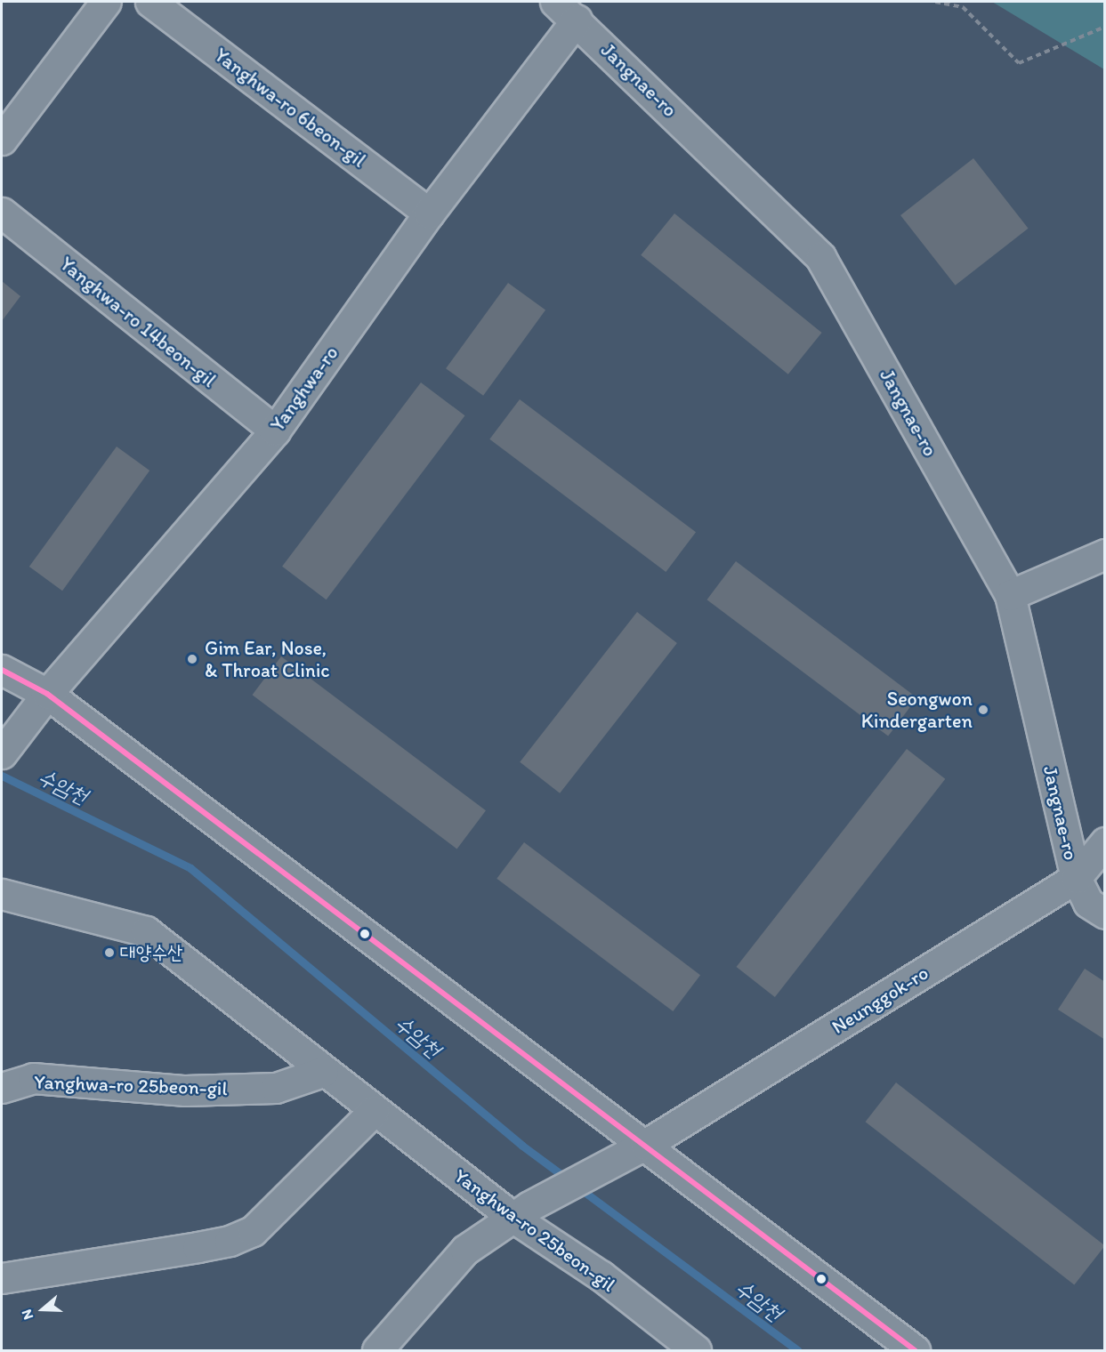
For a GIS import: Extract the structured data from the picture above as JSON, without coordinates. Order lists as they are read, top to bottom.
{
  "streets": {
    "street": [
      "Jangnae-ro",
      "Yanghwa-ro 6beon-gil",
      "Yanghwa-ro 14beon-gil",
      "Yanghwa-ro",
      "Neunggok-ro",
      "Yanghwa-ro 25beon-gil"
    ]
  },
  "crossings": [
    ["Jangnae-ro", "Yanghwa-ro"],
    ["Jangnae-ro", "Neunggok-ro"],
    ["Yanghwa-ro 6beon-gil", "Yanghwa-ro"],
    ["Yanghwa-ro 14beon-gil", "Yanghwa-ro"],
    ["Neunggok-ro", "Yanghwa-ro 25beon-gil"]
  ],
  "water": ["수암천"],
  "places": ["Gim Ear, Nose, & Throat Clinic", "Seongwon Kindergarten", "대양수산"],
  "north": "left"
}
